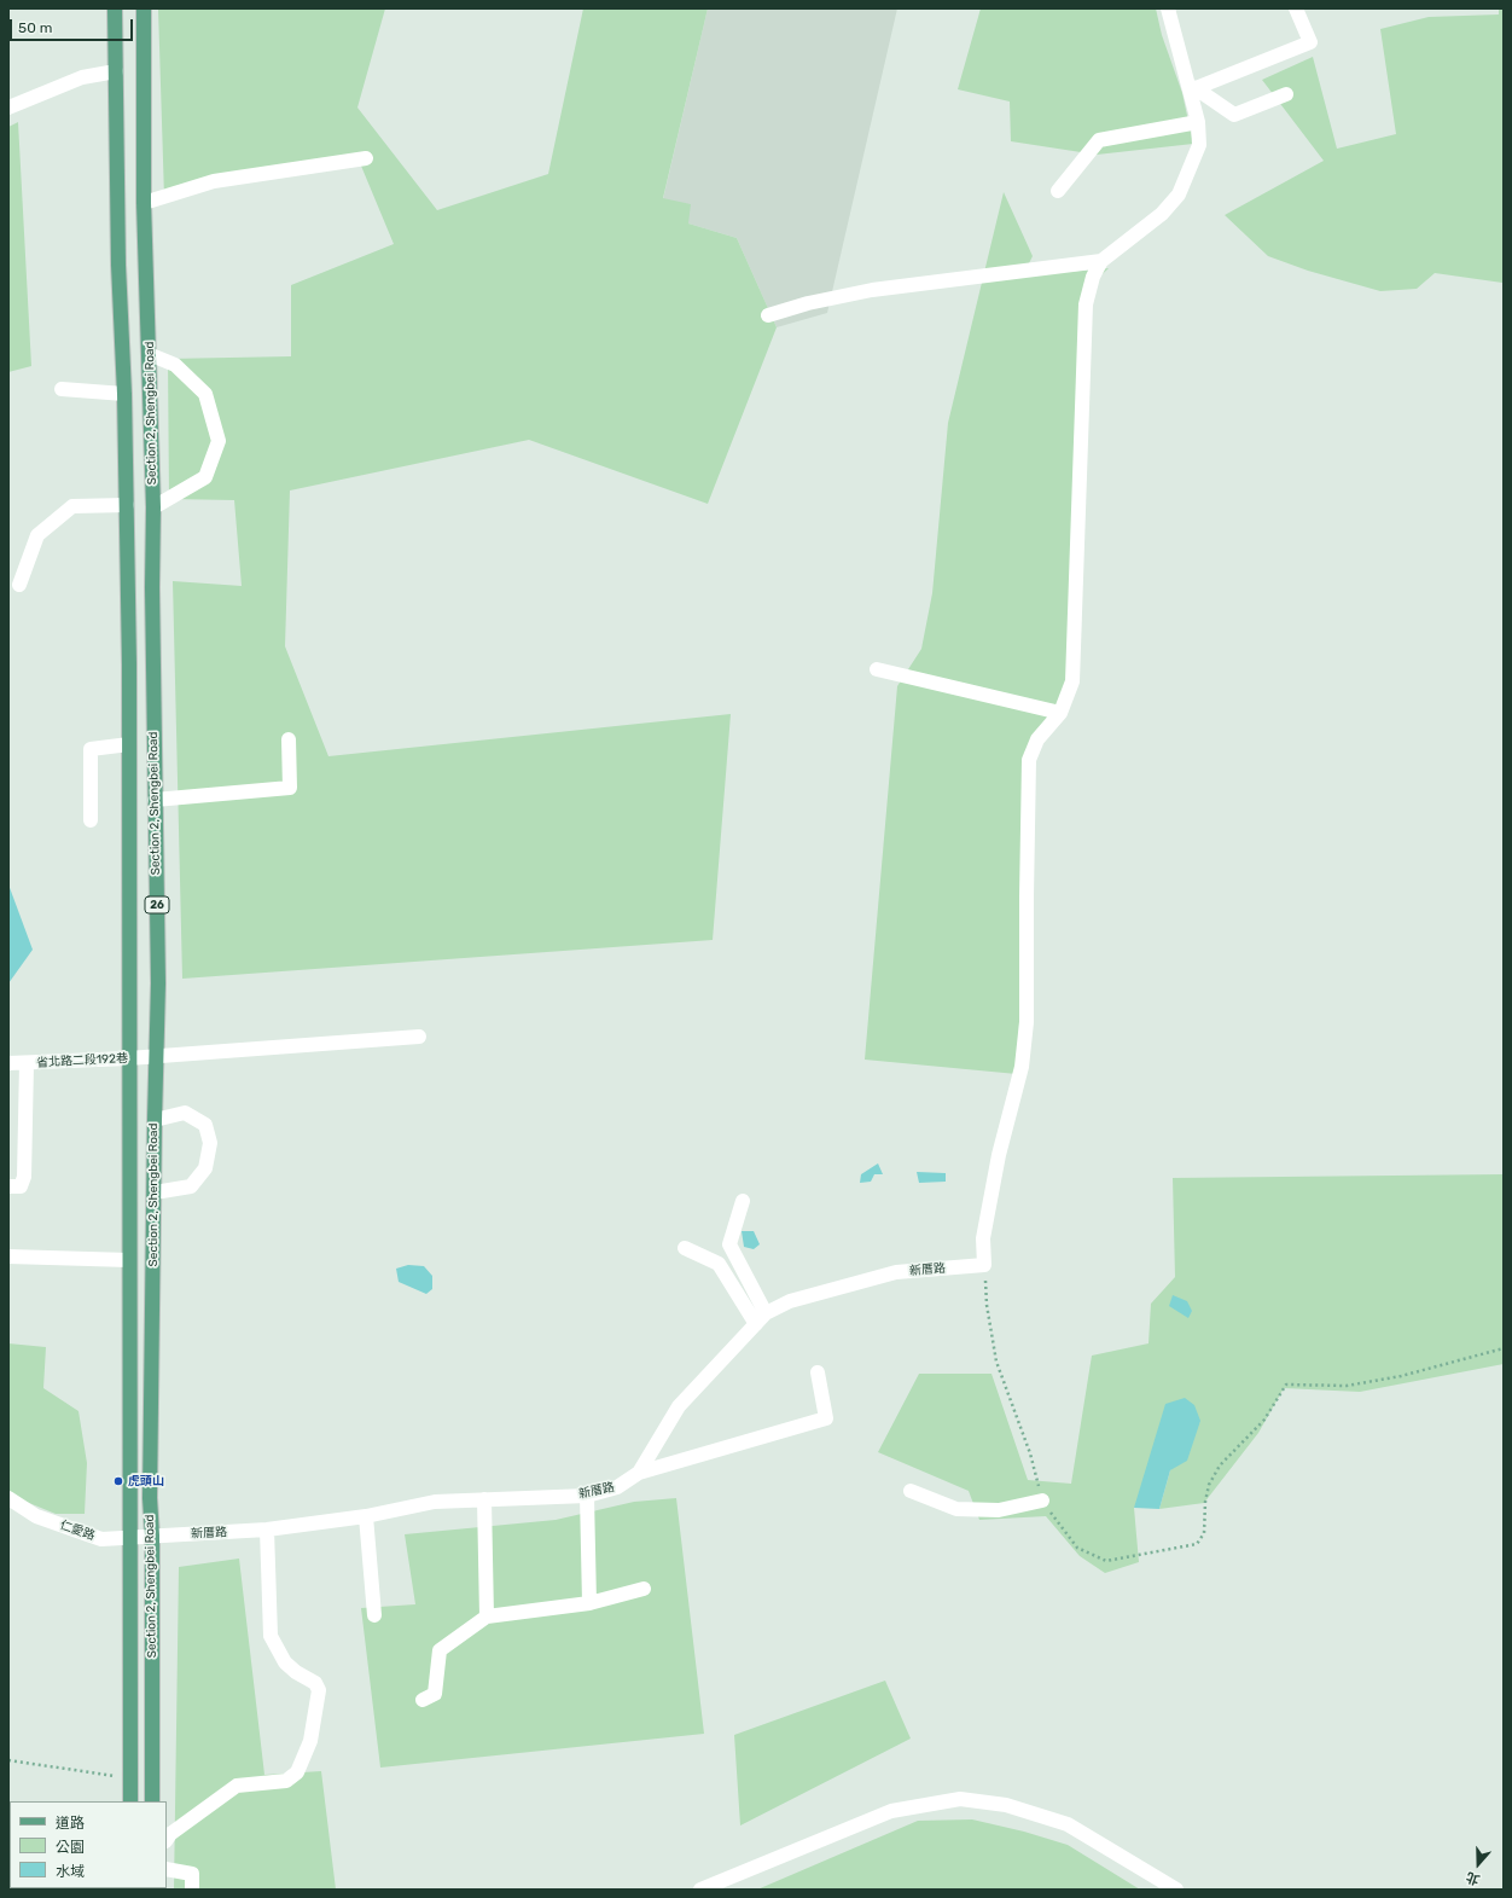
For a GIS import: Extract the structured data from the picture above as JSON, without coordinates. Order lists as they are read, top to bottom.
{
  "streets": {
    "main road": ["Section 2, Shengbei Road", "26"],
    "street": ["省北路二段192巷", "新厝路", "仁愛路"]
  },
  "crossings": [
    ["Section 2, Shengbei Road", "省北路二段192巷"],
    ["Section 2, Shengbei Road", "新厝路"],
    ["Section 2, Shengbei Road", "仁愛路"],
    ["新厝路", "仁愛路"]
  ],
  "places": ["虎頭山"],
  "legend": ["道路", "公園", "水域"],
  "scale_bar": "50 m",
  "north": "bottom"
}
